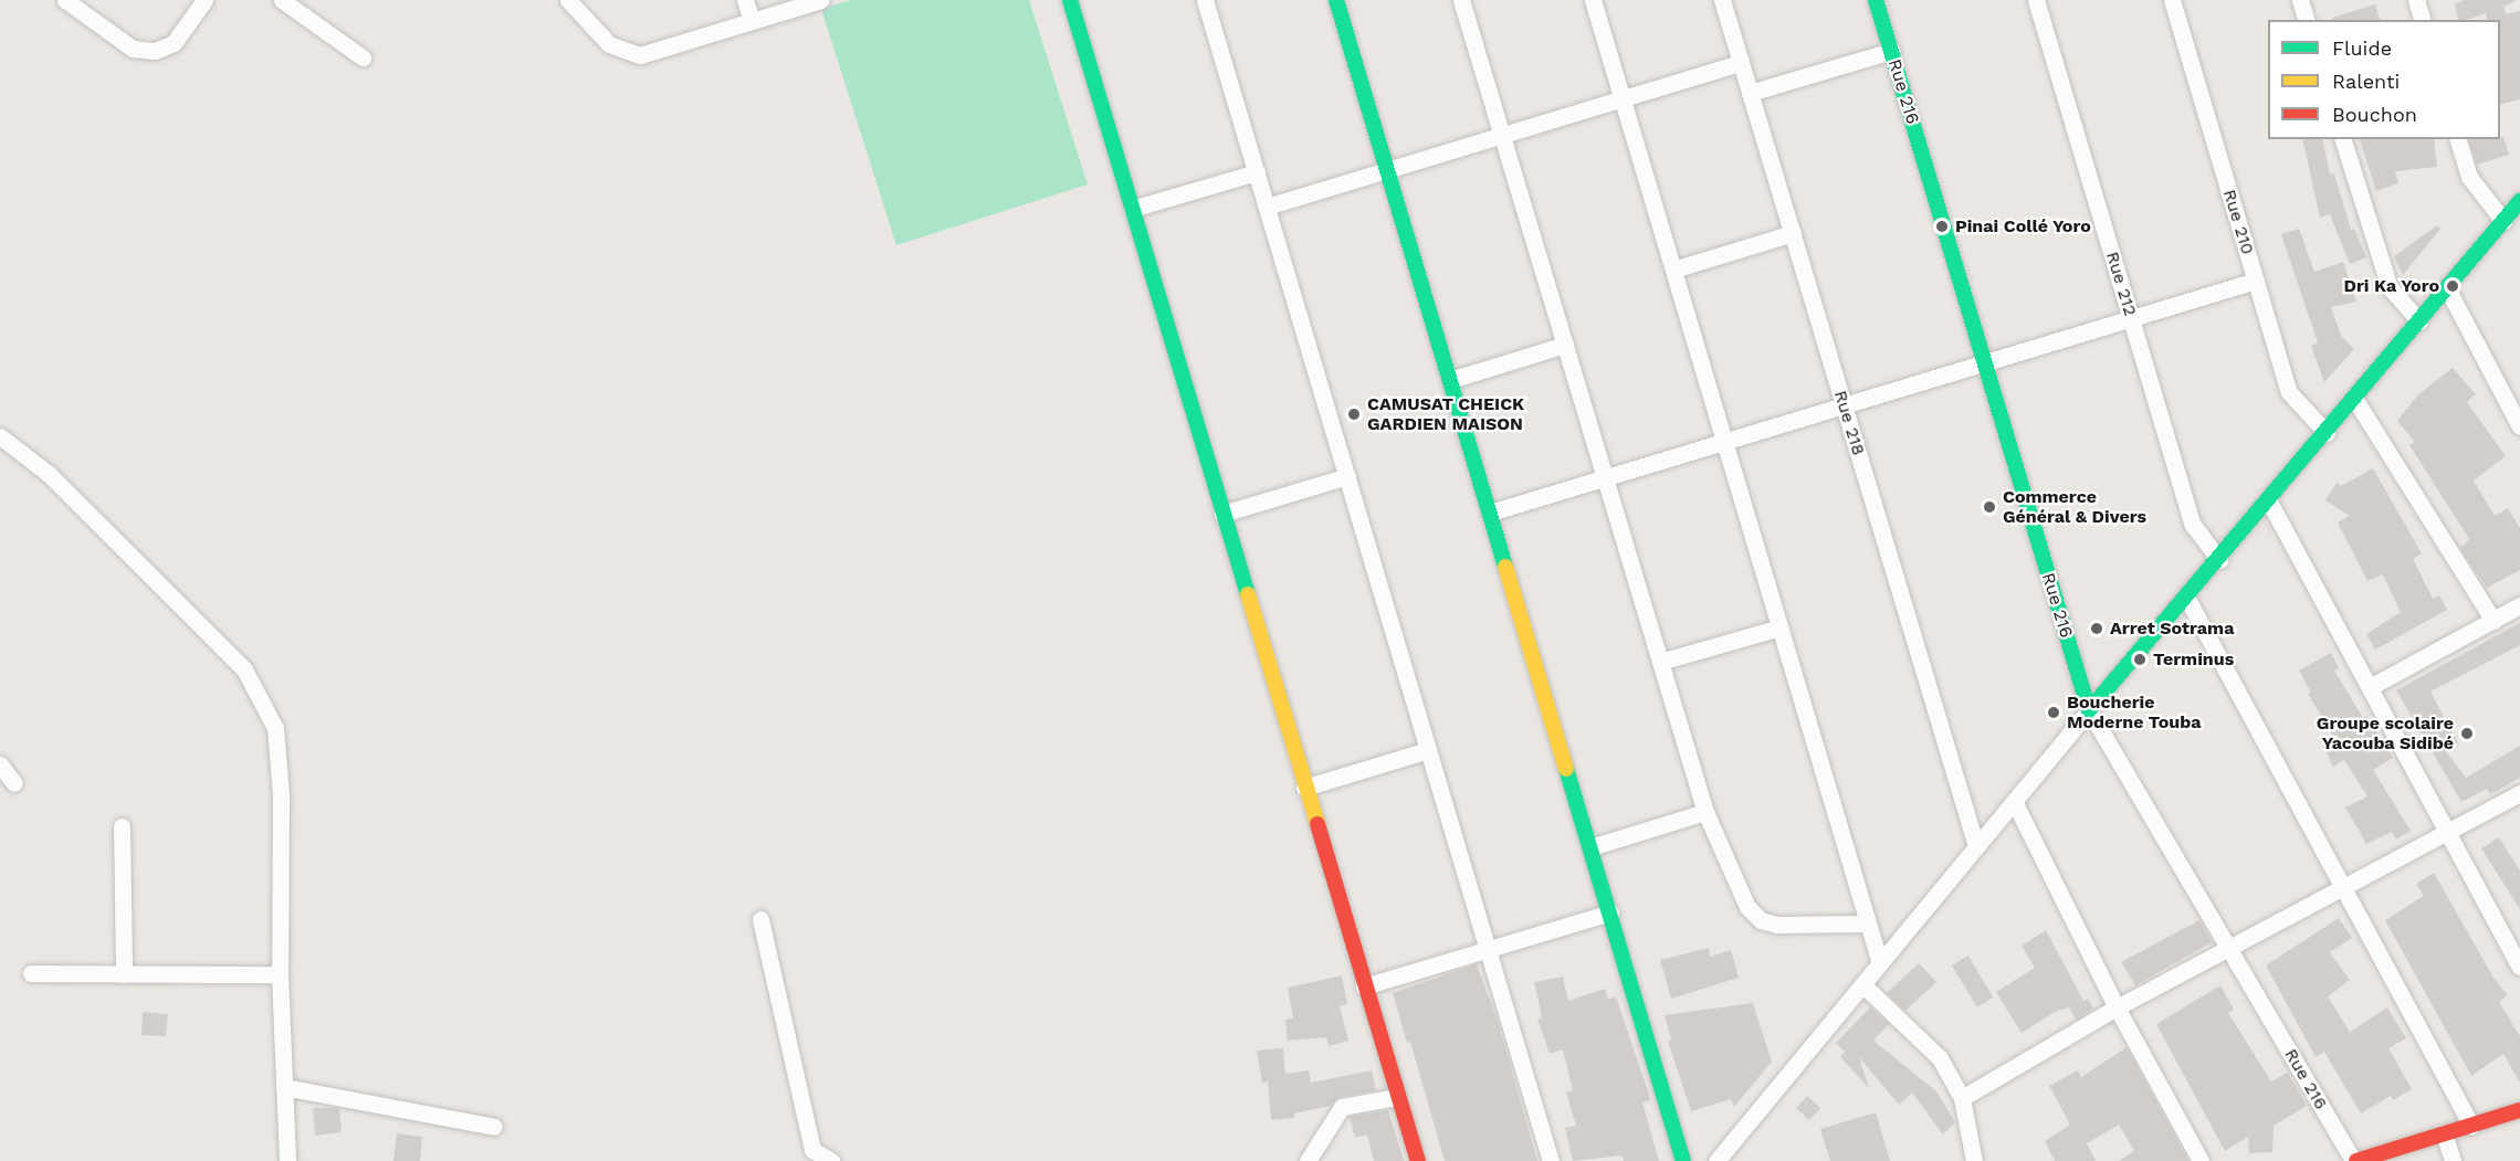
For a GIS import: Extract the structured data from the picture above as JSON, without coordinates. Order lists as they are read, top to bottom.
{
  "streets": {
    "street": [
      "Rue 216",
      "Rue 210",
      "Rue 212",
      "Rue 218"
    ]
  },
  "places": [
    "Pinai Collé Yoro",
    "Dri Ka Yoro",
    "CAMUSAT CHEICK GARDIEN MAISON",
    "Commerce Général & Divers",
    "Arret Sotrama",
    "Terminus",
    "Boucherie Moderne Touba",
    "Groupe scolaire Yacouba Sidibé"
  ],
  "legend": ["Fluide", "Ralenti", "Bouchon"]
}
